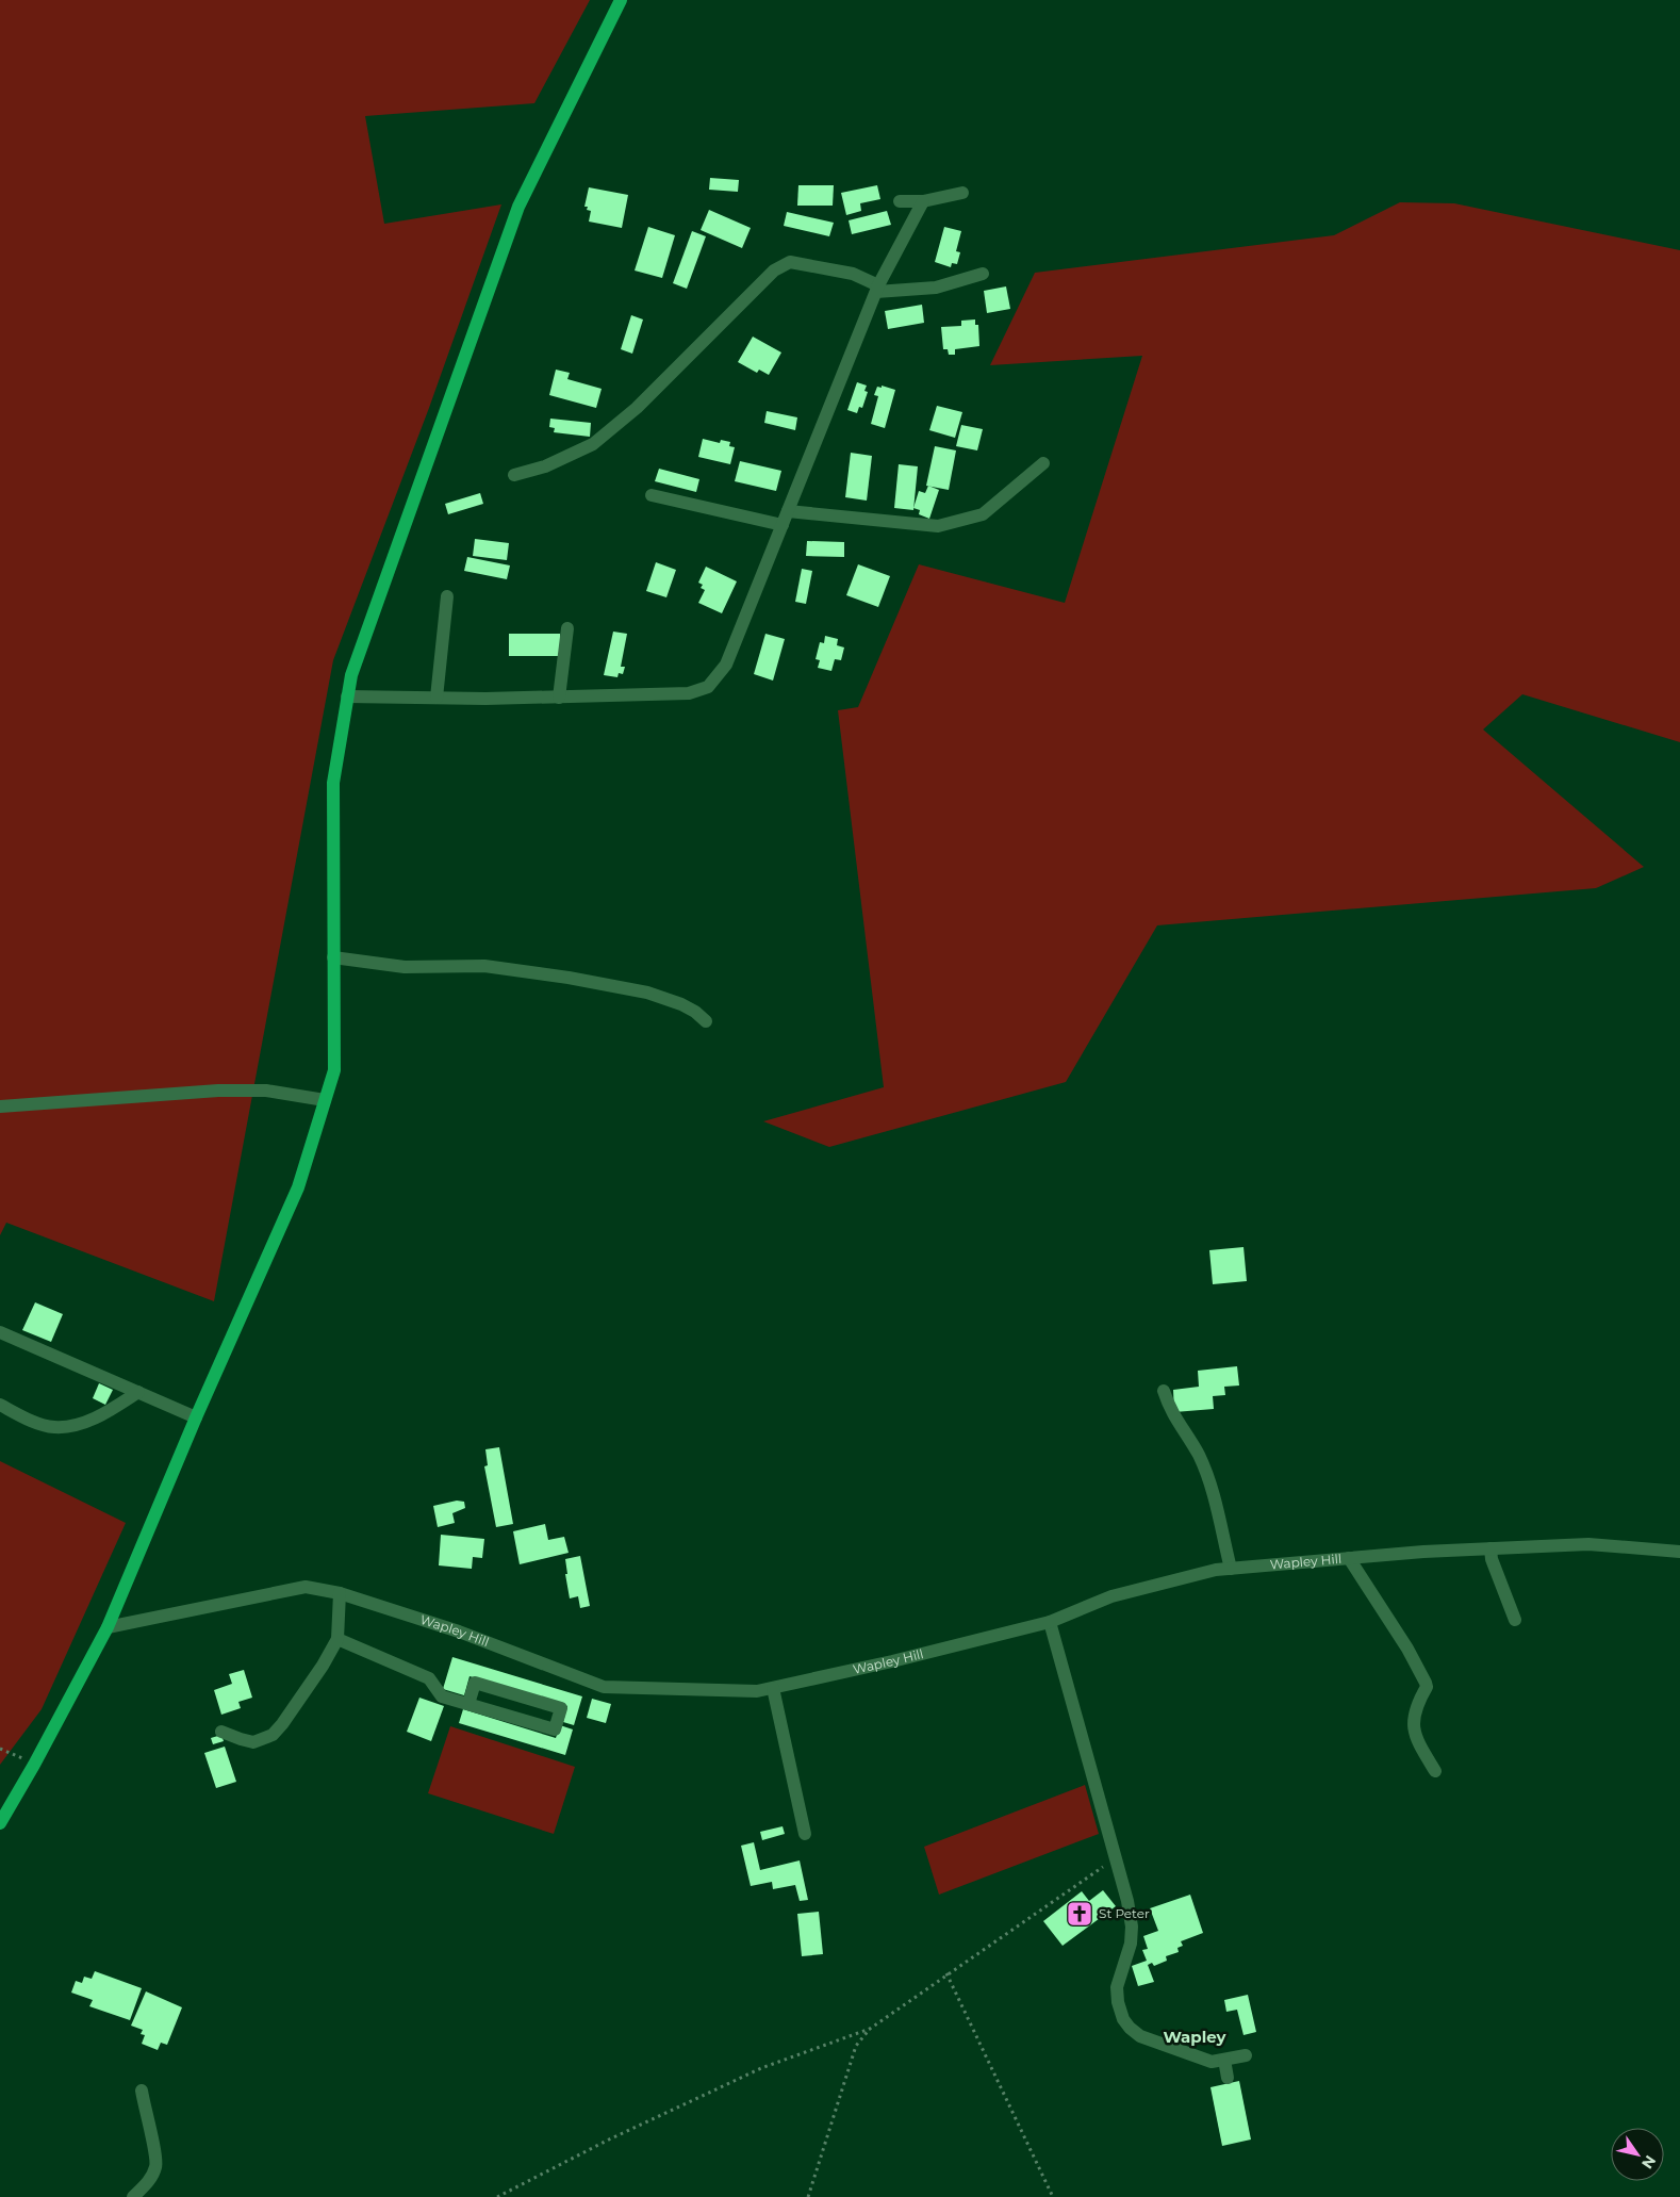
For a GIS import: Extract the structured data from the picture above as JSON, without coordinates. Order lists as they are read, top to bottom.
{
  "streets": {
    "street": ["Wapley Hill"]
  },
  "districts": ["Wapley"],
  "places": {
    "church": ["St Peter"]
  },
  "north": "bottom right"
}
